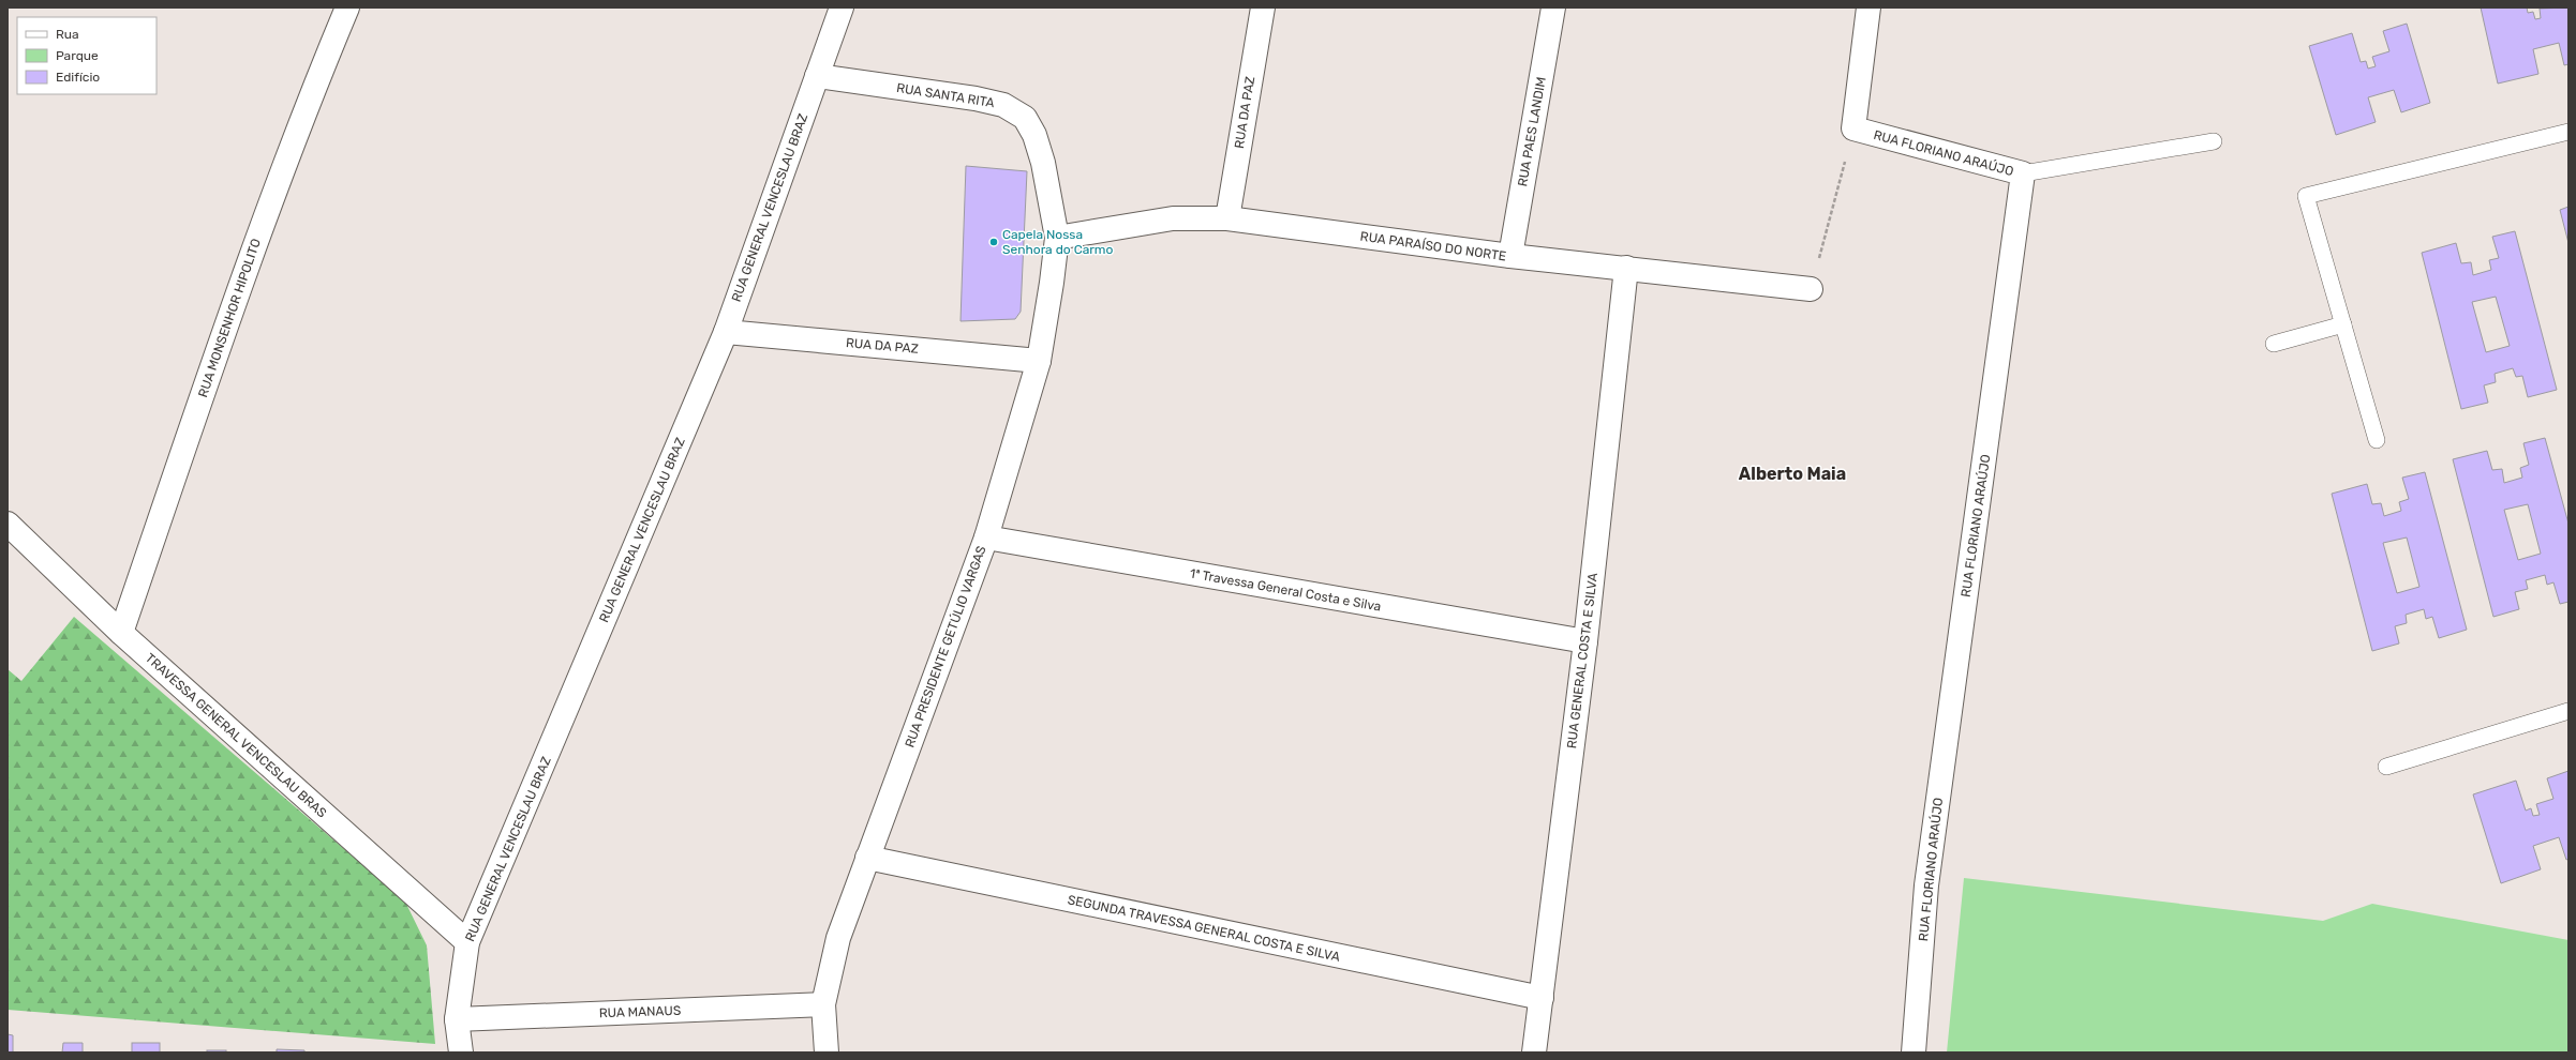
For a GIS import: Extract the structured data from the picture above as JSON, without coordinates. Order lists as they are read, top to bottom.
{
  "streets": {
    "street": [
      "RUA SANTA RITA",
      "RUA DA PAZ",
      "RUA PAES LANDIM",
      "RUA FLORIANO ARAÚJO",
      "RUA GENERAL VENCESLAU BRAZ",
      "RUA PARAÍSO DO NORTE",
      "RUA MONSENHOR HIPOLITO",
      "1ª Travessa General Costa e Silva",
      "RUA PRESIDENTE GETÚLIO VARGAS",
      "RUA GENERAL COSTA E SILVA",
      "TRAVESSA GENERAL VENCESLAU BRAS",
      "SEGUNDA TRAVESSA GENERAL COSTA E SILVA",
      "RUA MANAUS"
    ]
  },
  "crossings": [
    ["RUA SANTA RITA", "RUA GENERAL VENCESLAU BRAZ"],
    ["RUA SANTA RITA", "RUA PARAÍSO DO NORTE"],
    ["RUA SANTA RITA", "RUA PRESIDENTE GETÚLIO VARGAS"],
    ["RUA DA PAZ", "RUA GENERAL VENCESLAU BRAZ"],
    ["RUA DA PAZ", "RUA PARAÍSO DO NORTE"],
    ["RUA DA PAZ", "RUA PRESIDENTE GETÚLIO VARGAS"],
    ["RUA PAES LANDIM", "RUA PARAÍSO DO NORTE"],
    ["RUA GENERAL VENCESLAU BRAZ", "TRAVESSA GENERAL VENCESLAU BRAS"],
    ["RUA GENERAL VENCESLAU BRAZ", "RUA MANAUS"],
    ["RUA PARAÍSO DO NORTE", "RUA PRESIDENTE GETÚLIO VARGAS"],
    ["RUA PARAÍSO DO NORTE", "RUA GENERAL COSTA E SILVA"],
    ["RUA MONSENHOR HIPOLITO", "TRAVESSA GENERAL VENCESLAU BRAS"],
    ["1ª Travessa General Costa e Silva", "RUA PRESIDENTE GETÚLIO VARGAS"],
    ["1ª Travessa General Costa e Silva", "RUA GENERAL COSTA E SILVA"],
    ["RUA PRESIDENTE GETÚLIO VARGAS", "SEGUNDA TRAVESSA GENERAL COSTA E SILVA"],
    ["RUA PRESIDENTE GETÚLIO VARGAS", "RUA MANAUS"],
    ["RUA GENERAL COSTA E SILVA", "SEGUNDA TRAVESSA GENERAL COSTA E SILVA"]
  ],
  "districts": ["Alberto Maia"],
  "places": ["Capela Nossa Senhora do Carmo"],
  "legend": ["Rua", "Parque", "Edifício"]
}
